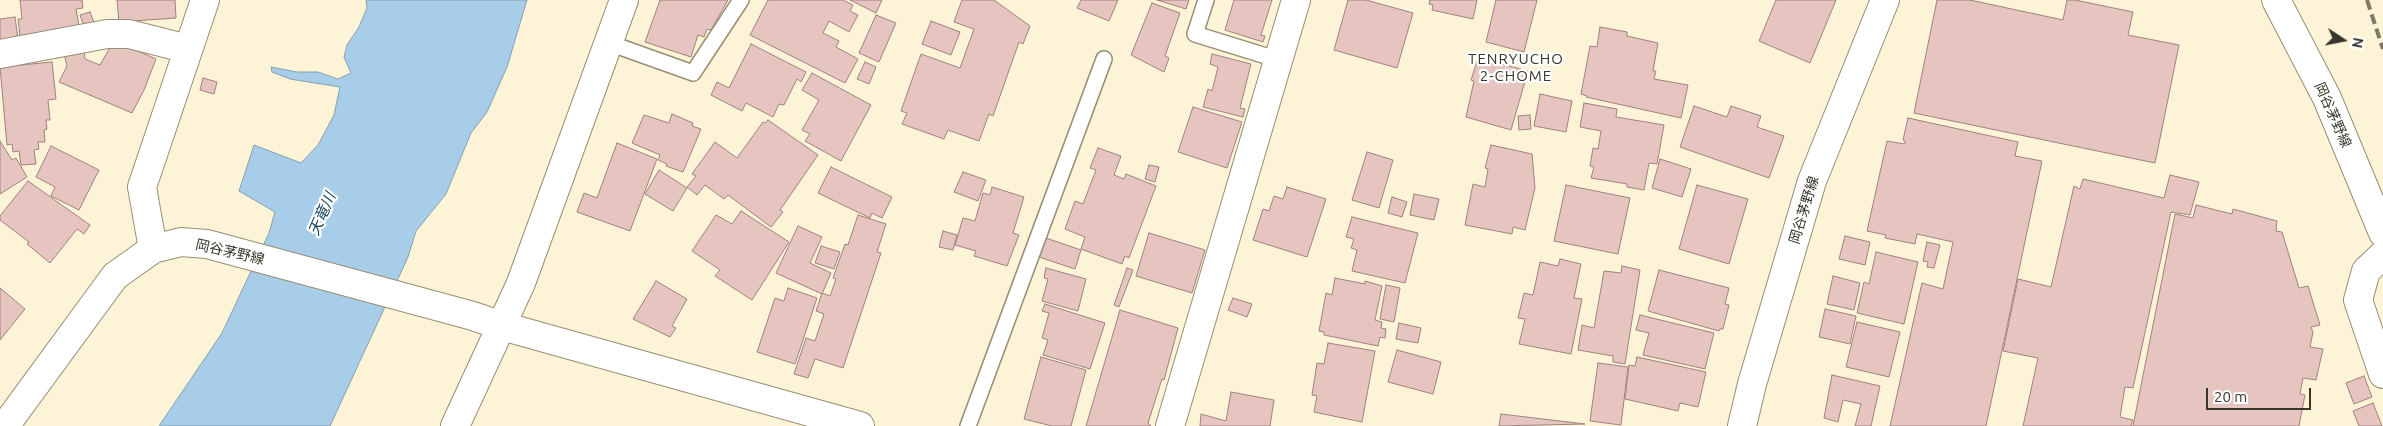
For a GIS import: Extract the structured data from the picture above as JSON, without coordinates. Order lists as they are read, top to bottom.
{
  "streets": {
    "street": ["岡谷茅野線"]
  },
  "districts": ["TENRYUCHO 2-CHOME"],
  "water": ["天竜川"],
  "scale_bar": "20 m",
  "north": "right"
}
